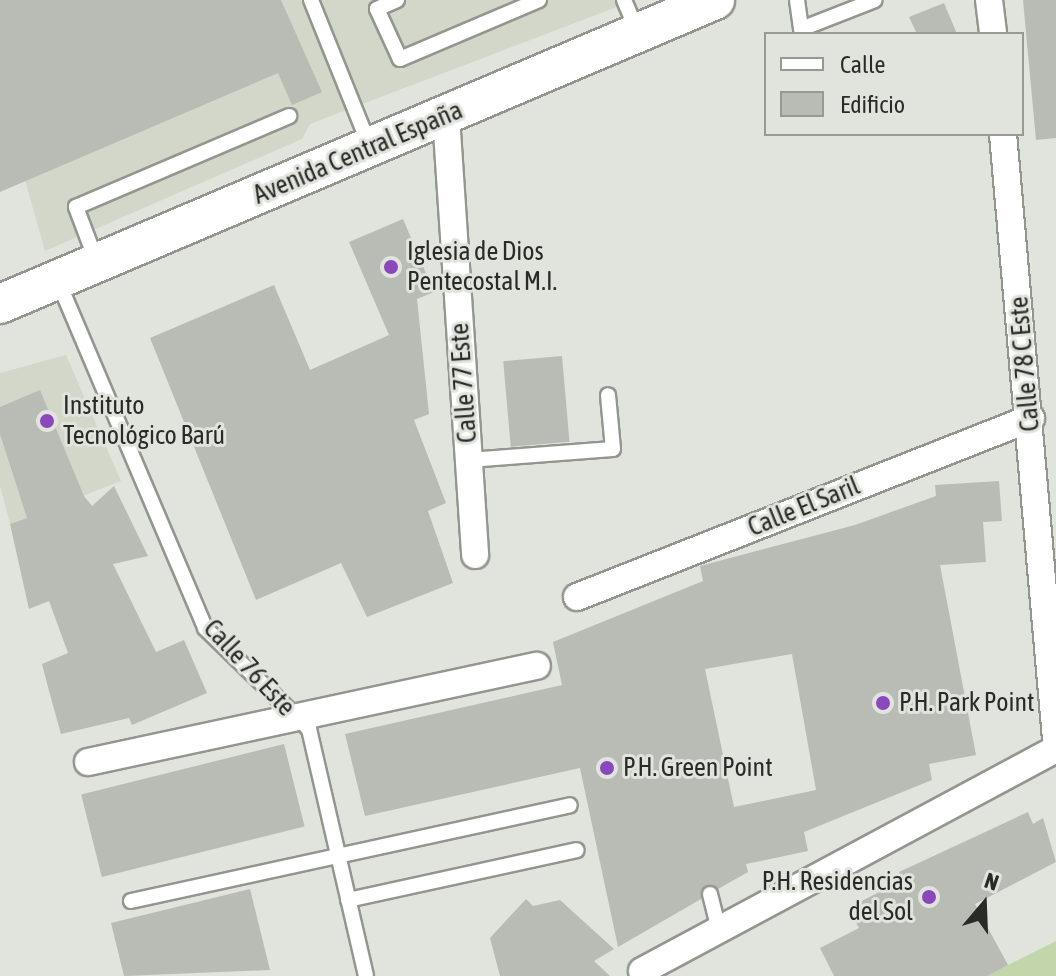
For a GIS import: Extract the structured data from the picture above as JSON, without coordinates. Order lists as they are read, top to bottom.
{
  "streets": {
    "main road": ["Avenida Central España"],
    "street": ["Calle 78 C Este", "Calle 77 Este", "Calle El Saril"],
    "lane": ["Calle 76 Este"]
  },
  "crossings": [
    ["Avenida Central España", "Calle 77 Este"],
    ["Avenida Central España", "Calle 76 Este"],
    ["Calle 78 C Este", "Calle El Saril"]
  ],
  "places": [
    "Iglesia de Dios Pentecostal M.I.",
    "Instituto Tecnológico Barú",
    "P.H. Park Point",
    "P.H. Green Point",
    "P.H. Residencias del Sol"
  ],
  "legend": ["Calle", "Edificio"],
  "north": "top"
}
